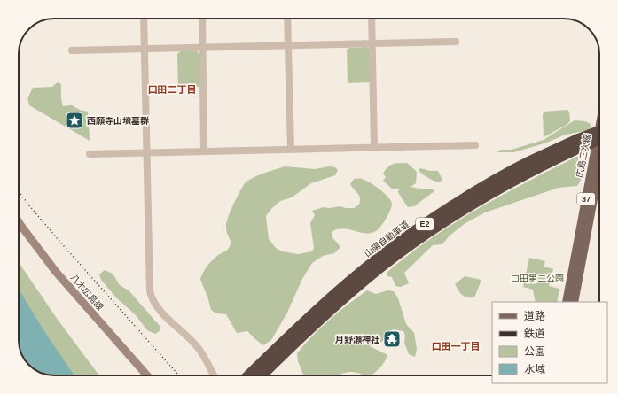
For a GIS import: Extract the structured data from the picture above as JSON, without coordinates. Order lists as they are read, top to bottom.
{
  "streets": {
    "highway": ["E2", "山陽自動車道"],
    "main road": ["広島三次線", "37", "八木広島線"]
  },
  "districts": ["口田二丁目", "口田一丁目"],
  "parks": ["口田第二公園"],
  "places": {
    "place": ["西願寺山墳墓群"],
    "temple": ["月野瀬神社"]
  },
  "legend": [
    "道路",
    "鉄道",
    "公園",
    "水域"
  ]
}
